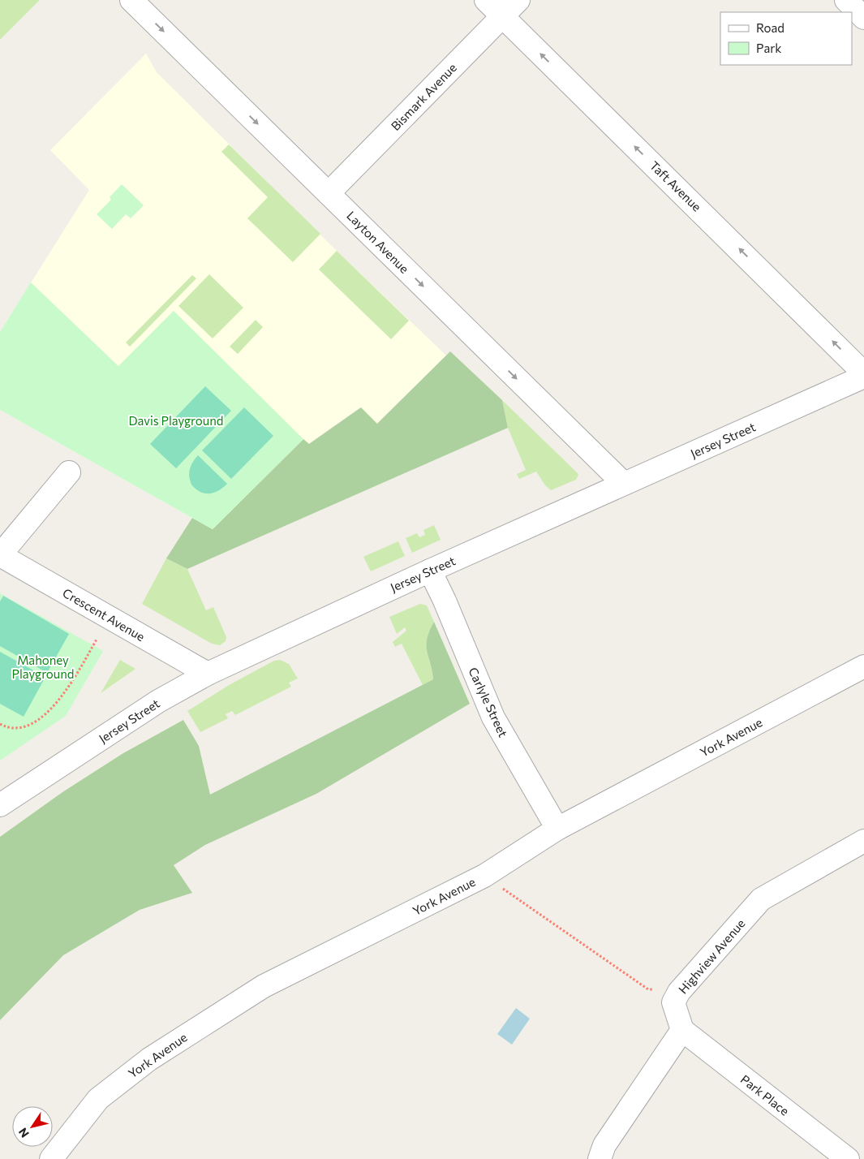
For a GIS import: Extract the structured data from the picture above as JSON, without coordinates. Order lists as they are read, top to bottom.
{
  "streets": {
    "street": [
      "Bismark Avenue",
      "Taft Avenue",
      "Layton Avenue",
      "Jersey Street",
      "Crescent Avenue",
      "Carlyle Street",
      "York Avenue",
      "Highview Avenue",
      "Park Place"
    ]
  },
  "crossings": [
    ["Bismark Avenue", "Taft Avenue"],
    ["Bismark Avenue", "Layton Avenue"],
    ["Layton Avenue", "Jersey Street"],
    ["Jersey Street", "Crescent Avenue"],
    ["Jersey Street", "Carlyle Street"],
    ["Carlyle Street", "York Avenue"],
    ["Highview Avenue", "Park Place"]
  ],
  "one_way": ["Taft Avenue", "Layton Avenue"],
  "parks": ["Davis Playground", "Mahoney Playground"],
  "legend": ["Road", "Park"],
  "north": "bottom left"
}
